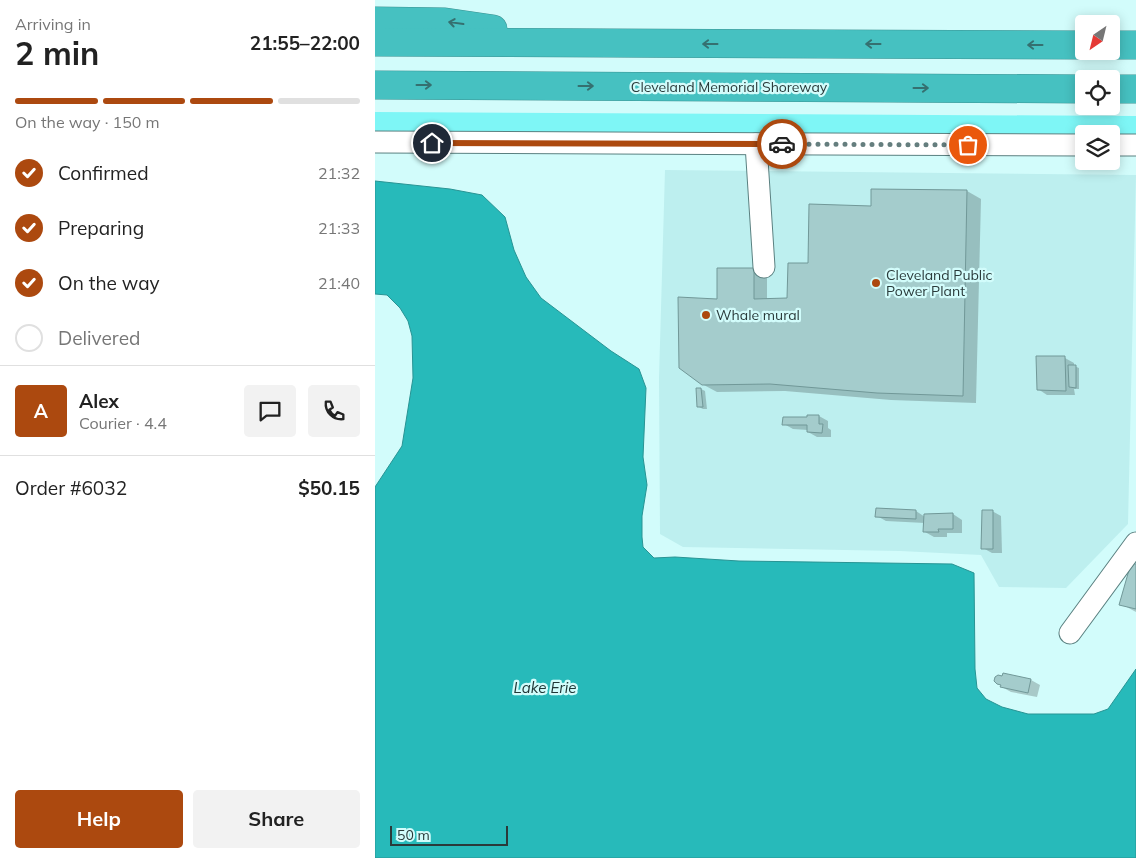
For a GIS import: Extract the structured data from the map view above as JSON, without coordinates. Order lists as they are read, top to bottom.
{
  "streets": {
    "highway": ["Cleveland Memorial Shoreway"]
  },
  "water": ["Lake Erie"],
  "places": ["Cleveland Public Power Plant", "Whale mural"],
  "scale_bar": "50 m",
  "north": "bottom left",
  "page": {
    "heading": ["2 min", "Arriving in", "21:55–22:00"],
    "panel": [
      "Alex",
      "Courier · 4.4",
      "Order #6032",
      "$50.15"
    ],
    "bar": "On the way · 150 m",
    "list": [
      ["Confirmed", "21:32"],
      ["Preparing", "21:33"],
      ["On the way", "21:40"],
      "Delivered"
    ],
    "round": "A",
    "buttons": ["Help", "Share"],
    "scale": "50 m"
  }
}
